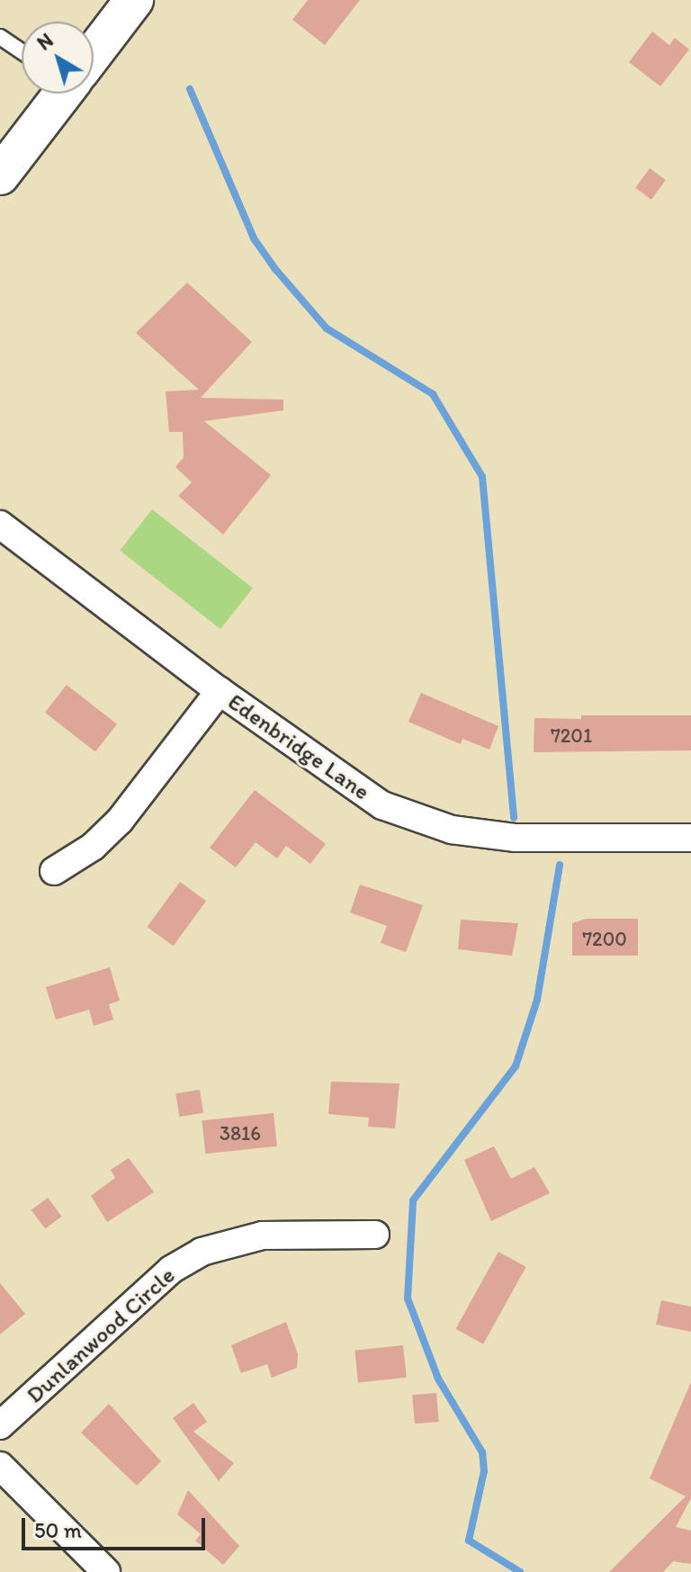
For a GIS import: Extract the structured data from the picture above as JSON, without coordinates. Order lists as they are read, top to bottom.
{
  "streets": {
    "street": ["Edenbridge Lane", "Dunlanwood Circle"]
  },
  "house_numbers": ["7201", "7200", "3816"],
  "scale_bar": "50 m",
  "north": "top left"
}
